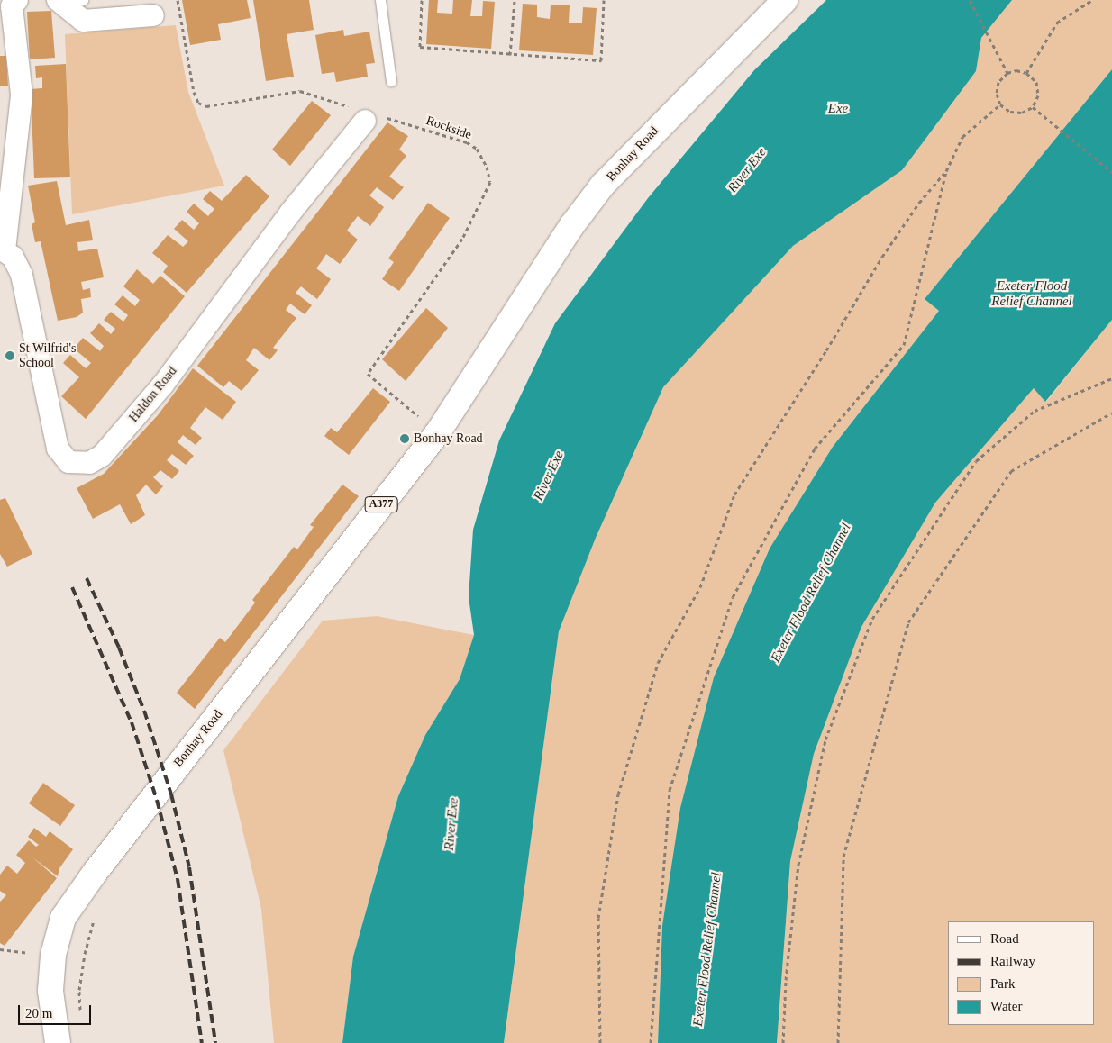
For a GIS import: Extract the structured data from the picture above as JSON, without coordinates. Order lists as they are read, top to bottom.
{
  "streets": {
    "highway": ["Bonhay Road", "A377"],
    "street": ["Haldon Road"],
    "path": ["Rockside"]
  },
  "crossings": [
    ["Rockside", "Bonhay Road"],
    ["Rockside", "Haldon Road"]
  ],
  "water": ["Exe", "River Exe", "Exeter Flood Relief Channel"],
  "places": ["St Wilfrid's School", "Bonhay Road"],
  "legend": [
    "Road",
    "Railway",
    "Park",
    "Water"
  ],
  "scale_bar": "20 m"
}
